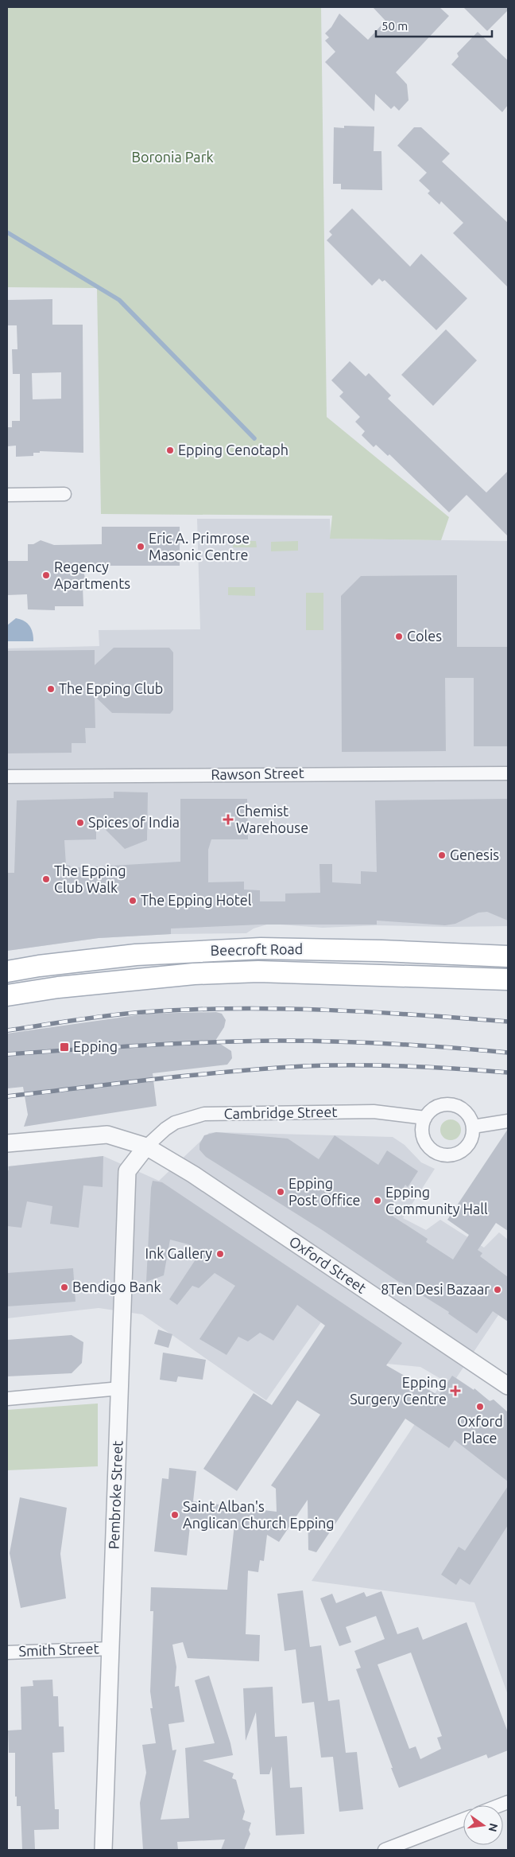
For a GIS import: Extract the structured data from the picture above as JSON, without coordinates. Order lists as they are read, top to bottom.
{
  "streets": {
    "main road": ["Beecroft Road"],
    "street": [
      "Rawson Street",
      "Cambridge Street",
      "Oxford Street",
      "Pembroke Street",
      "Smith Street"
    ]
  },
  "crossings": [
    ["Cambridge Street", "Oxford Street"],
    ["Cambridge Street", "Pembroke Street"],
    ["Oxford Street", "Pembroke Street"],
    ["Pembroke Street", "Smith Street"]
  ],
  "parks": ["Boronia Park"],
  "places": {
    "other": [
      "Epping Cenotaph",
      "Eric A. Primrose Masonic Centre",
      "Regency Apartments",
      "Coles",
      "The Epping Club",
      "Spices of India",
      "Genesis",
      "The Epping Club Walk",
      "The Epping Hotel",
      "Epping Post Office",
      "Epping Community Hall",
      "Ink Gallery",
      "Bendigo Bank",
      "8Ten Desi Bazaar",
      "Oxford Place",
      "Saint Alban's Anglican Church Epping"
    ],
    "health": ["Chemist Warehouse", "Epping Surgery Centre"],
    "transit": ["Epping"]
  },
  "scale_bar": "50 m",
  "north": "right"
}
